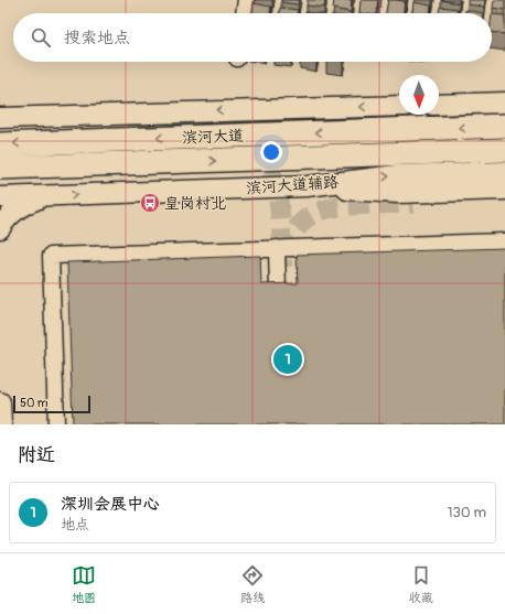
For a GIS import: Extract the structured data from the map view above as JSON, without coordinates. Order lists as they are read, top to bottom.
{
  "streets": {
    "highway": ["滨河大道"],
    "main road": ["滨河大道辅路"]
  },
  "places": {
    "bus stop": ["皇岗村北"]
  },
  "scale_bar": "50 m",
  "north": "bottom",
  "page": {
    "search": "搜索地点",
    "pins": "1",
    "scale": "50 m",
    "heading": "附近",
    "list": [
      {
        "mark": "1",
        "name": "深圳会展中心",
        "note": "地点",
        "value": "130 m"
      }
    ],
    "nav": ["地图", "路线", "收藏"]
  }
}
